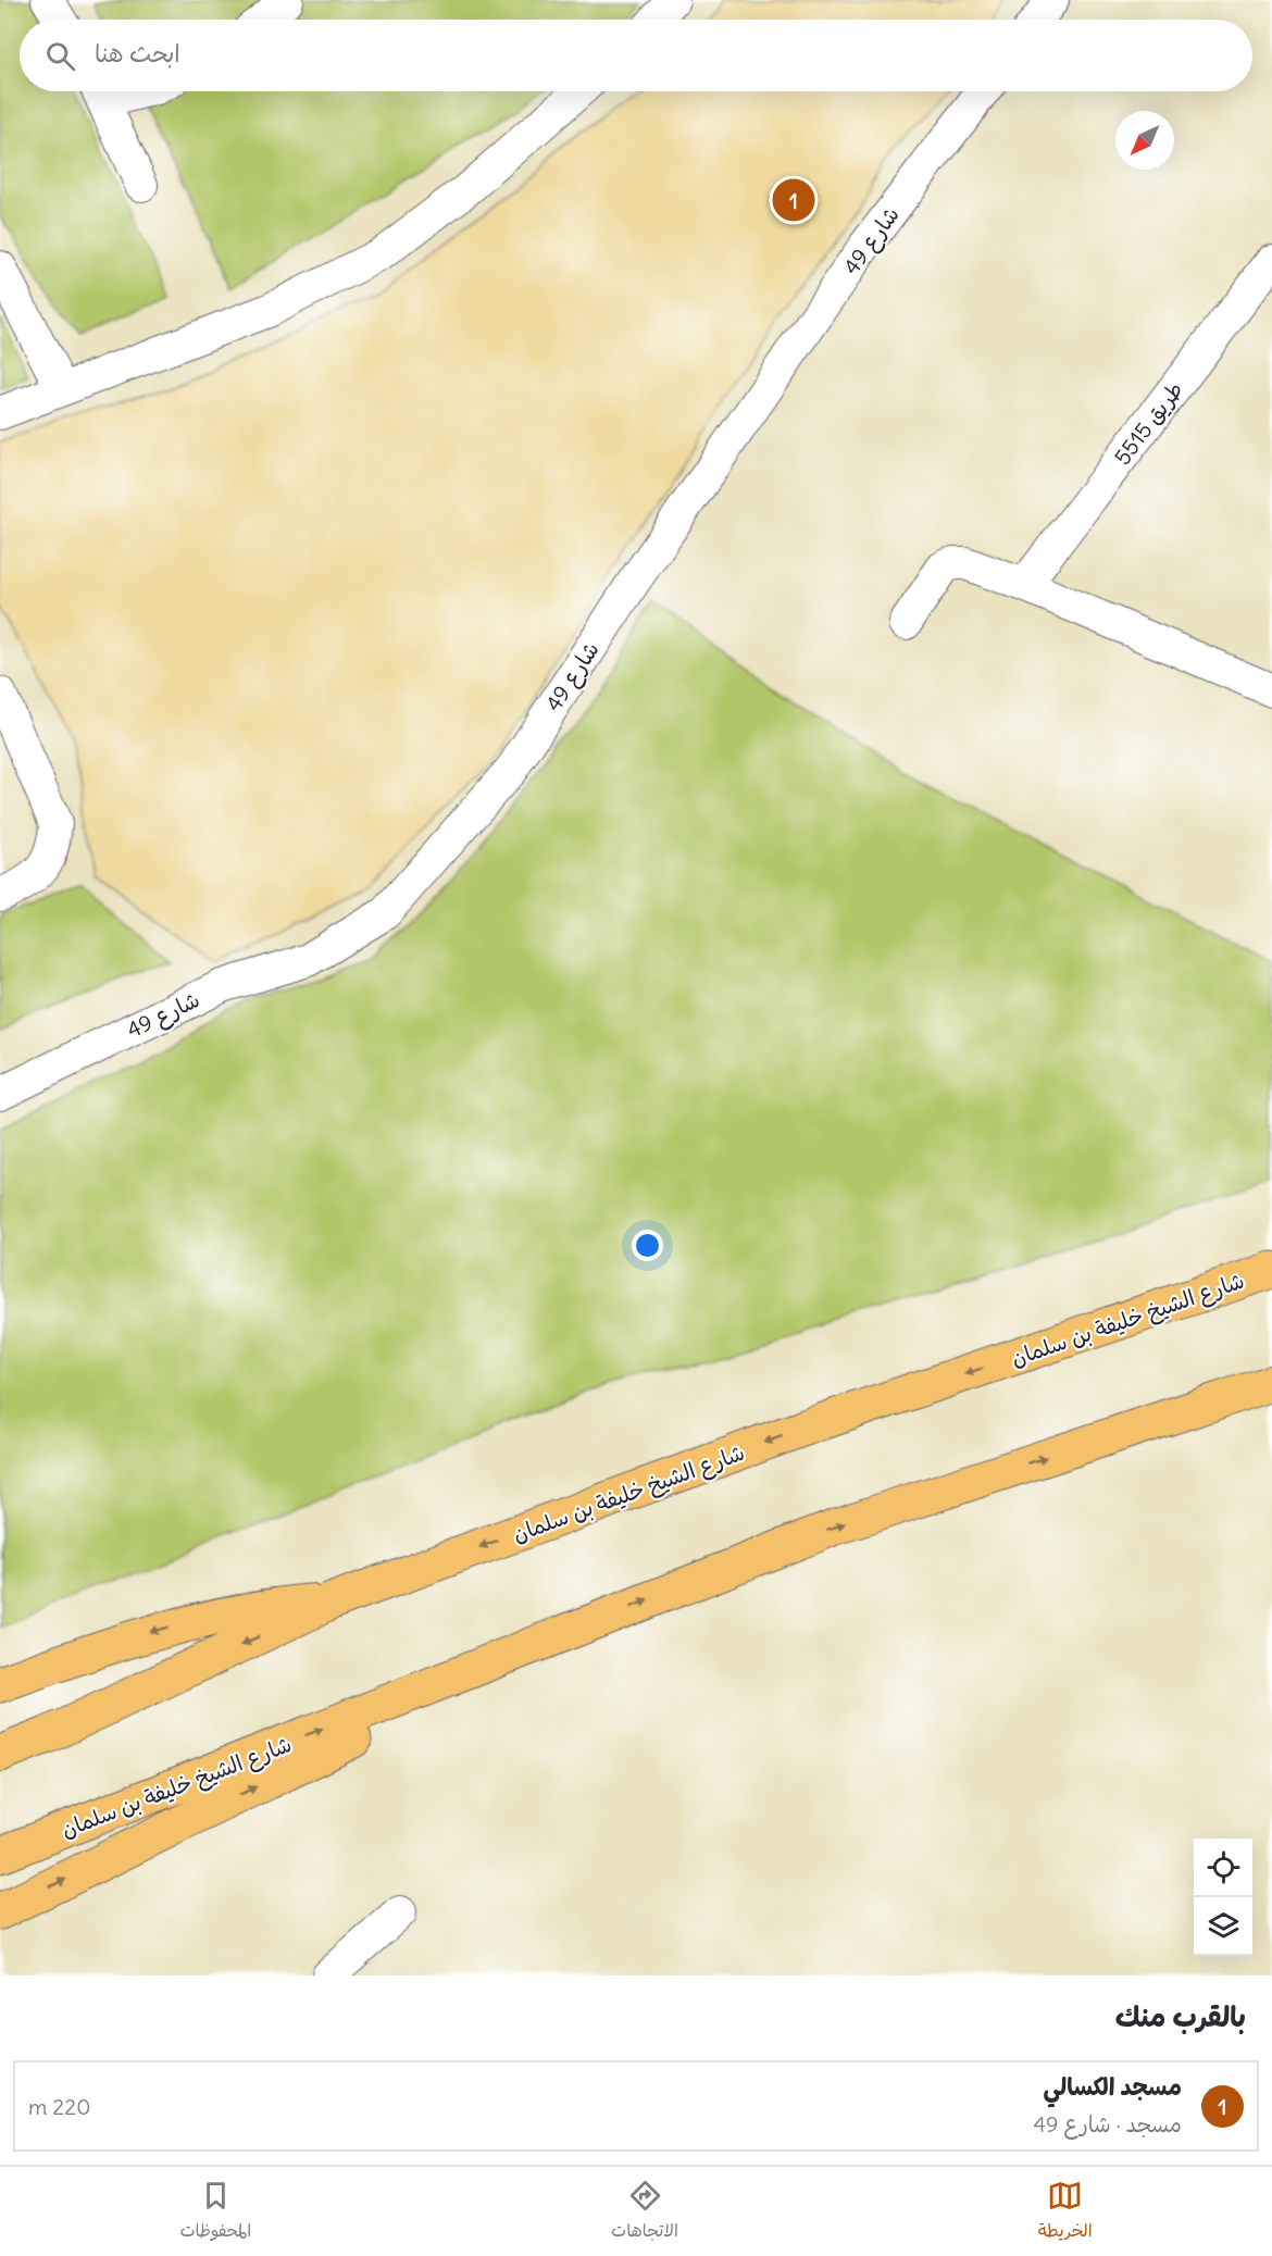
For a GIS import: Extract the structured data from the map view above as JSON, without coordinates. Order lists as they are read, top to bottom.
{
  "streets": {
    "highway": ["شارع الشيخ خليفة بن سلمان"],
    "street": ["شارع 49", "طريق 5515"]
  },
  "north": "bottom left",
  "page": {
    "search": "ابحث هنا",
    "pins": "1",
    "heading": "بالقرب منك",
    "list": [
      {
        "mark": "1",
        "name": "مسجد الكسالي",
        "note": "مسجد · شارع 49",
        "value": "220 m"
      }
    ],
    "nav": ["الخريطة", "الاتجاهات", "المحفوظات"]
  }
}
